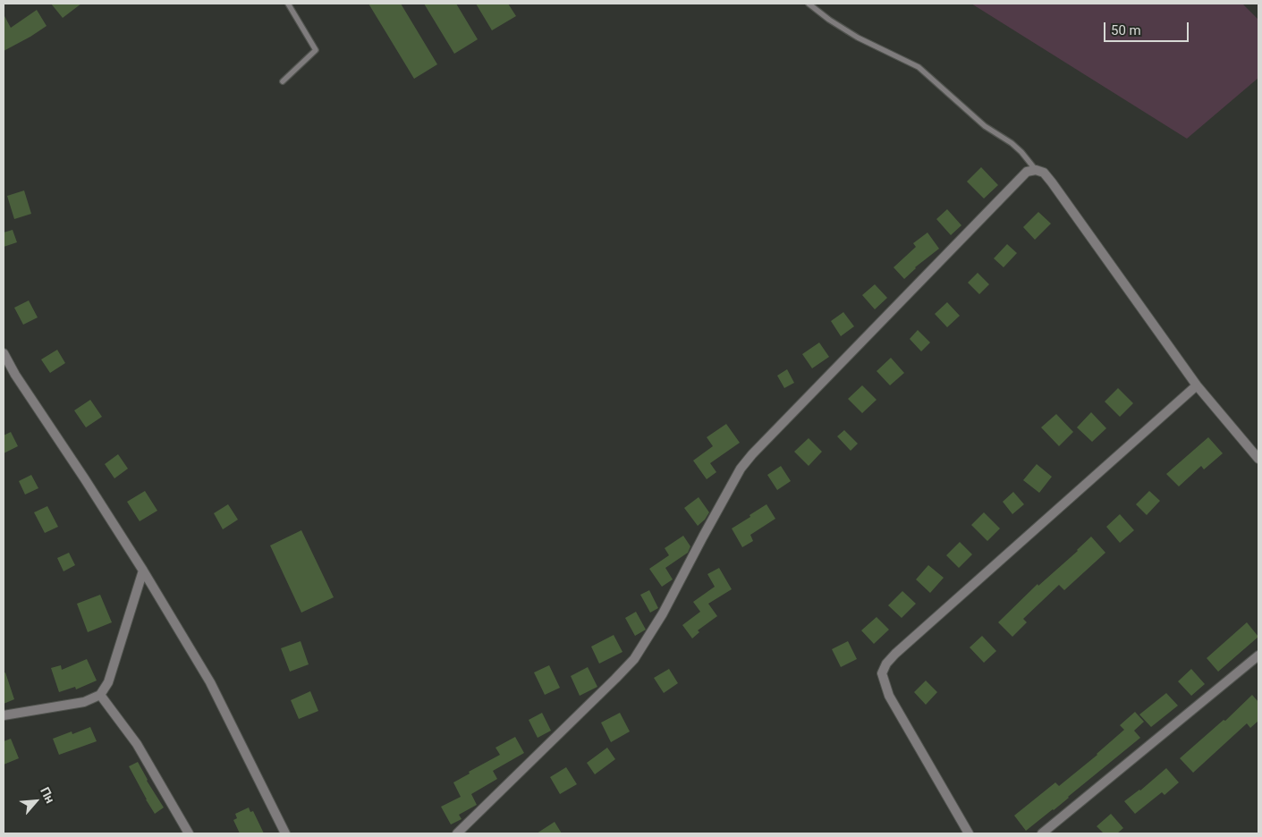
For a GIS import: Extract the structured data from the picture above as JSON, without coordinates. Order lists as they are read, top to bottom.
{
  "scale_bar": "50 m",
  "north": "top right"
}
